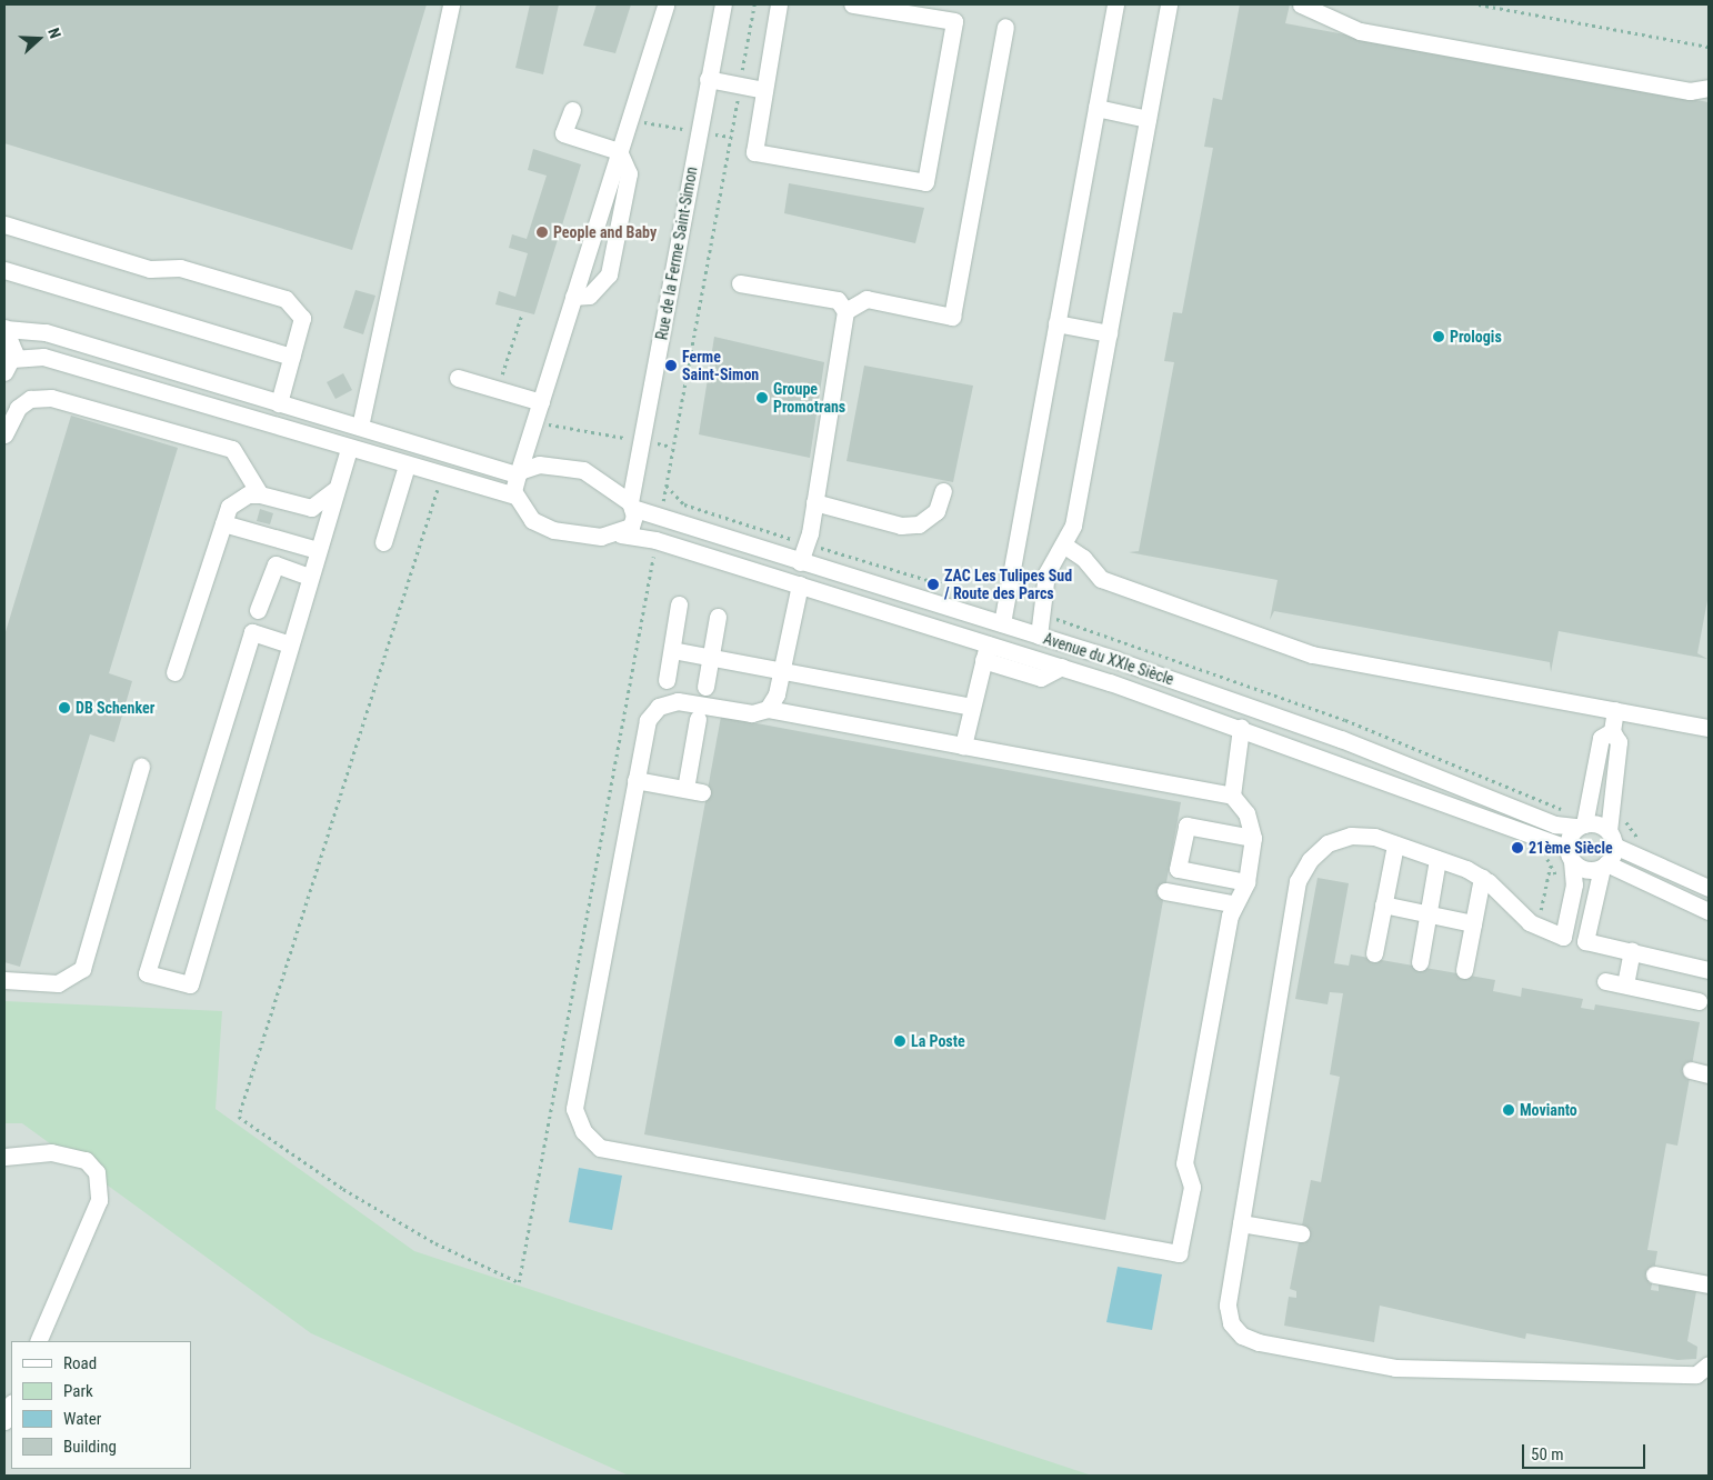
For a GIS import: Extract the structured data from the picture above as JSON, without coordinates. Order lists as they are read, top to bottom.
{
  "streets": {
    "street": ["Rue de la Ferme Saint-Simon", "Avenue du XXIe Siècle"]
  },
  "crossings": [
    ["Rue de la Ferme Saint-Simon", "Avenue du XXIe Siècle"]
  ],
  "places": [
    "People and Baby",
    "Prologis",
    "Ferme Saint-Simon",
    "Groupe Promotrans",
    "ZAC Les Tulipes Sud / Route des Parcs",
    "DB Schenker",
    "21ème Siècle",
    "La Poste",
    "Movianto"
  ],
  "legend": [
    "Road",
    "Park",
    "Water",
    "Building"
  ],
  "scale_bar": "50 m",
  "north": "right"
}
